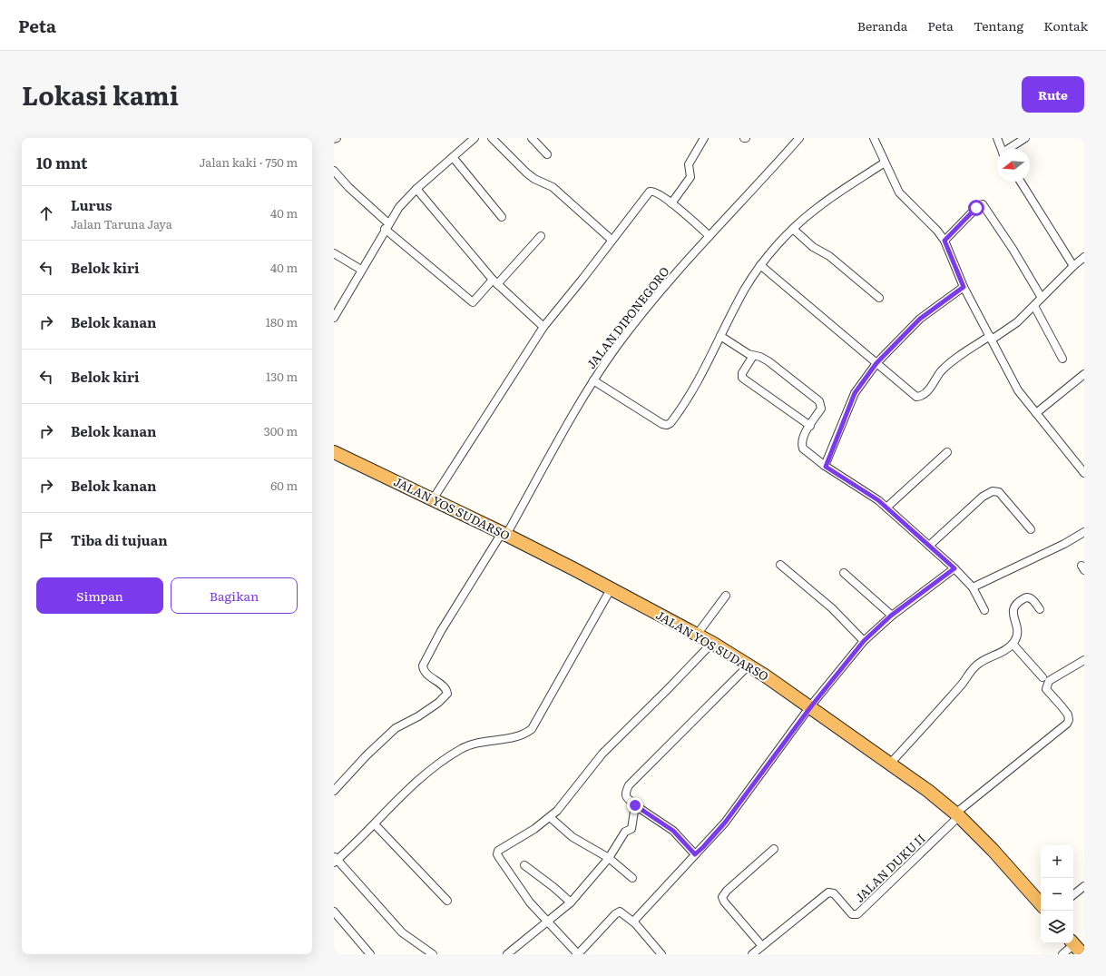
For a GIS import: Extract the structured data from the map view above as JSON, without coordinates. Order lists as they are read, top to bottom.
{
  "streets": {
    "highway": ["JALAN YOS SUDARSO"],
    "street": ["JALAN DIPONEGORO", "JALAN DUKU II"]
  },
  "crossings": [
    ["JALAN DIPONEGORO", "JALAN YOS SUDARSO"],
    ["JALAN YOS SUDARSO", "JALAN DUKU II"]
  ],
  "north": "left",
  "page": {
    "header": "Peta",
    "nav": [
      "Beranda",
      "Peta",
      "Tentang",
      "Kontak"
    ],
    "title": "Lokasi kami",
    "buttons": [
      "Rute",
      ["Simpan", "Bagikan"]
    ],
    "heading": ["10 mnt", "Jalan kaki · 750 m"],
    "list": [
      ["Lurus", "Jalan Taruna Jaya", "40 m"],
      ["Belok kiri", "40 m"],
      ["Belok kanan", "180 m"],
      ["Belok kiri", "130 m"],
      ["Belok kanan", "300 m"],
      ["Belok kanan", "60 m"],
      "Tiba di tujuan"
    ],
    "map_buttons": ["+", "−"]
  }
}
